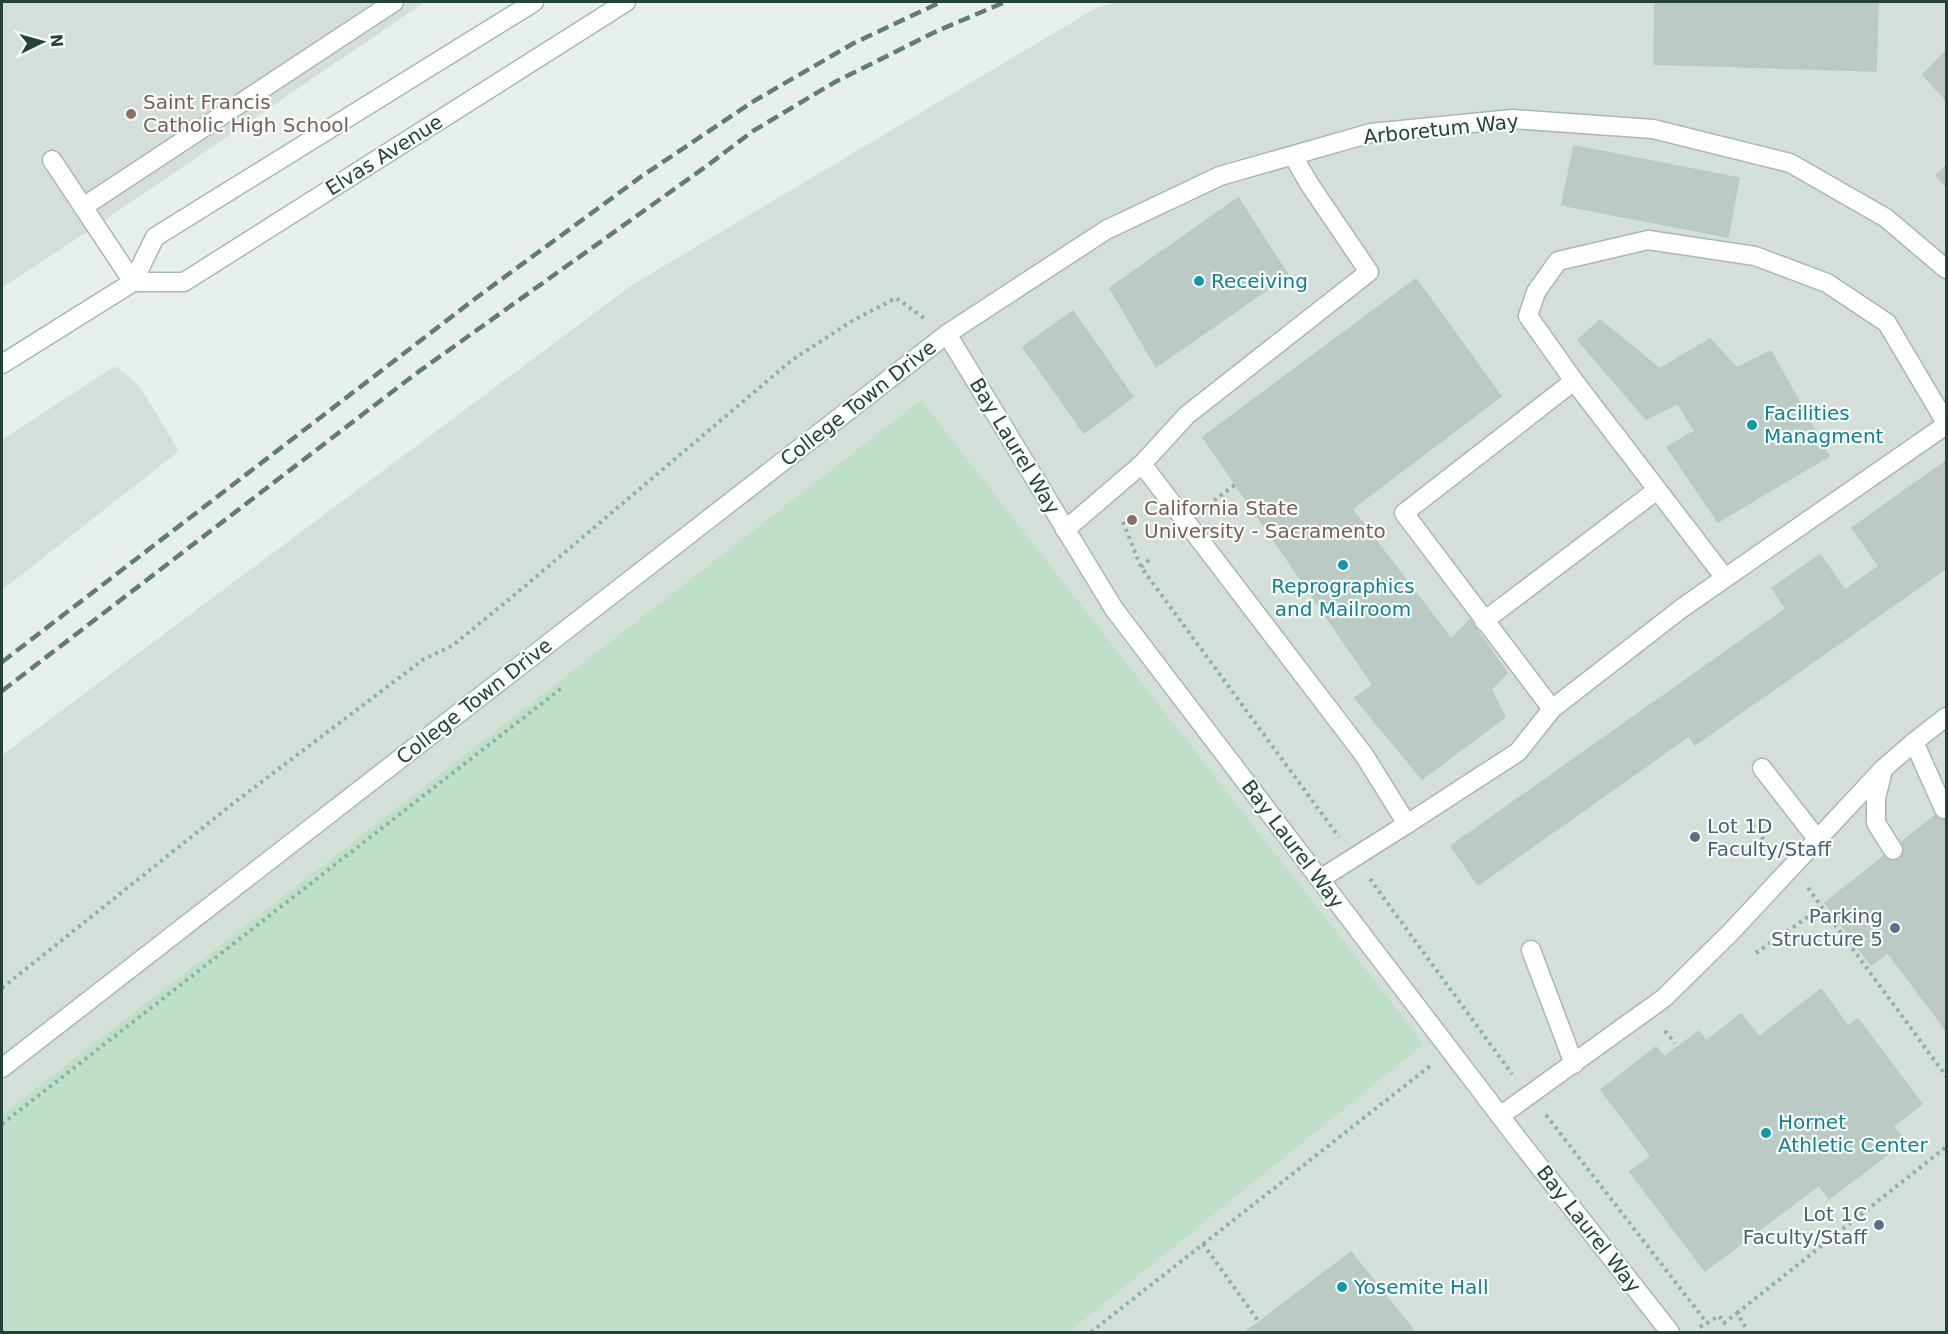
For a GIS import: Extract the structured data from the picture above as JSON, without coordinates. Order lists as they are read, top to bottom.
{
  "streets": {
    "street": [
      "Arboretum Way",
      "Elvas Avenue",
      "College Town Drive",
      "Bay Laurel Way"
    ]
  },
  "crossings": [
    ["Arboretum Way", "College Town Drive"],
    ["Arboretum Way", "Bay Laurel Way"],
    ["College Town Drive", "Bay Laurel Way"]
  ],
  "places": [
    "Saint Francis Catholic High School",
    "Receiving",
    "Facilities Managment",
    "California State University - Sacramento",
    "Reprographics and Mailroom",
    "Lot 1D Faculty/Staff",
    "Parking Structure 5",
    "Hornet Athletic Center",
    "Lot 1C Faculty/Staff",
    "Yosemite Hall"
  ],
  "north": "right"
}
